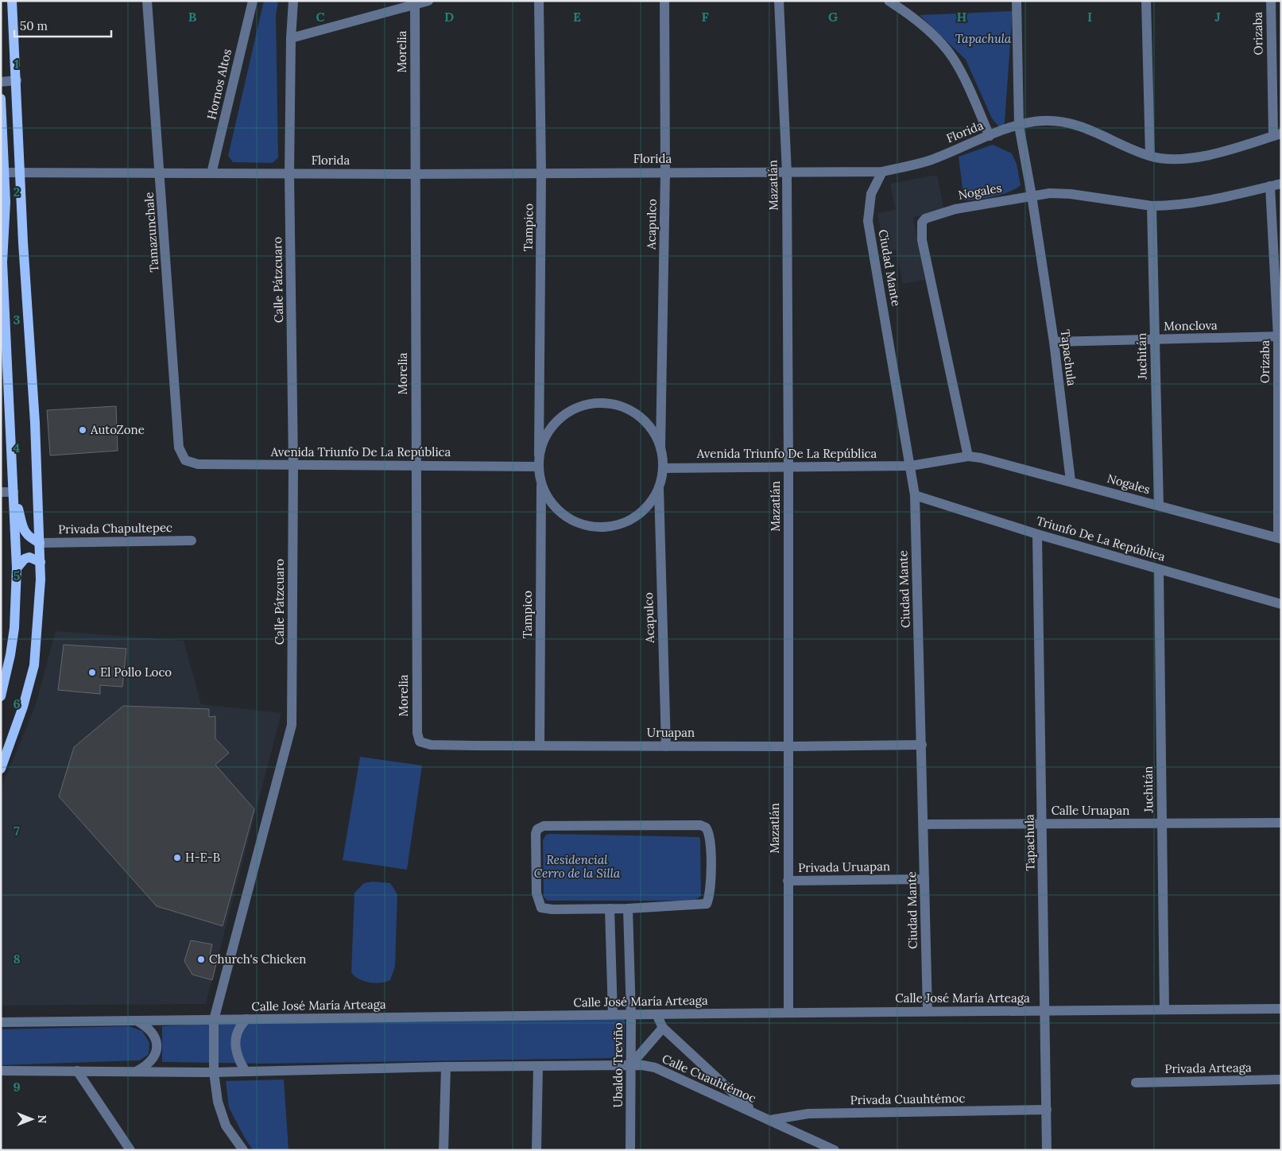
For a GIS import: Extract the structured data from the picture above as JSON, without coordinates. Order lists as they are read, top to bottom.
{
  "streets": {
    "street": [
      "Orizaba",
      "Morelia",
      "Hornos Altos",
      "Florida",
      "Mazatlán",
      "Nogales",
      "Acapulco",
      "Tampico",
      "Tamazunchale",
      "Ciudad Mante",
      "Calle Pátzcuaro",
      "Monclova",
      "Juchitán",
      "Tapachula",
      "Avenida Triunfo De La República",
      "Privada Chapultepec",
      "Triunfo De La República",
      "Uruapan",
      "Calle Uruapan",
      "Privada Uruapan",
      "Calle José María Arteaga",
      "Ubaldo Treviño",
      "Privada Arteaga",
      "Calle Cuauhtémoc",
      "Privada Cuauhtémoc"
    ]
  },
  "crossings": [
    ["Orizaba", "Florida"],
    ["Orizaba", "Nogales"],
    ["Orizaba", "Monclova"],
    ["Morelia", "Florida"],
    ["Morelia", "Avenida Triunfo De La República"],
    ["Morelia", "Uruapan"],
    ["Hornos Altos", "Florida"],
    ["Florida", "Mazatlán"],
    ["Florida", "Acapulco"],
    ["Florida", "Tampico"],
    ["Florida", "Tamazunchale"],
    ["Florida", "Ciudad Mante"],
    ["Florida", "Calle Pátzcuaro"],
    ["Florida", "Tapachula"],
    ["Mazatlán", "Avenida Triunfo De La República"],
    ["Mazatlán", "Uruapan"],
    ["Mazatlán", "Privada Uruapan"],
    ["Mazatlán", "Calle José María Arteaga"],
    ["Nogales", "Ciudad Mante"],
    ["Nogales", "Juchitán"],
    ["Nogales", "Tapachula"],
    ["Nogales", "Avenida Triunfo De La República"],
    ["Acapulco", "Tampico"],
    ["Acapulco", "Avenida Triunfo De La República"],
    ["Acapulco", "Uruapan"],
    ["Tampico", "Avenida Triunfo De La República"],
    ["Tampico", "Uruapan"],
    ["Tamazunchale", "Avenida Triunfo De La República"],
    ["Ciudad Mante", "Avenida Triunfo De La República"],
    ["Ciudad Mante", "Triunfo De La República"],
    ["Ciudad Mante", "Uruapan"],
    ["Ciudad Mante", "Calle Uruapan"],
    ["Ciudad Mante", "Privada Uruapan"],
    ["Ciudad Mante", "Calle José María Arteaga"],
    ["Calle Pátzcuaro", "Avenida Triunfo De La República"],
    ["Calle Pátzcuaro", "Calle José María Arteaga"],
    ["Monclova", "Juchitán"],
    ["Monclova", "Tapachula"],
    ["Juchitán", "Triunfo De La República"],
    ["Juchitán", "Calle Uruapan"],
    ["Juchitán", "Calle José María Arteaga"],
    ["Tapachula", "Triunfo De La República"],
    ["Tapachula", "Calle Uruapan"],
    ["Tapachula", "Calle José María Arteaga"],
    ["Tapachula", "Privada Cuauhtémoc"],
    ["Calle José María Arteaga", "Ubaldo Treviño"],
    ["Ubaldo Treviño", "Calle Cuauhtémoc"],
    ["Calle Cuauhtémoc", "Privada Cuauhtémoc"]
  ],
  "parks": ["Tapachula", "Residencial Cerro de la Silla"],
  "places": [
    "AutoZone",
    "El Pollo Loco",
    "H-E-B",
    "Church's Chicken"
  ],
  "scale_bar": "50 m",
  "north": "right",
  "grid": {
    "columns": [
      "B",
      "C",
      "D",
      "E",
      "F",
      "G",
      "H",
      "I",
      "J"
    ],
    "rows": [
      "1",
      "2",
      "3",
      "4",
      "5",
      "6",
      "7",
      "8",
      "9"
    ]
  }
}
